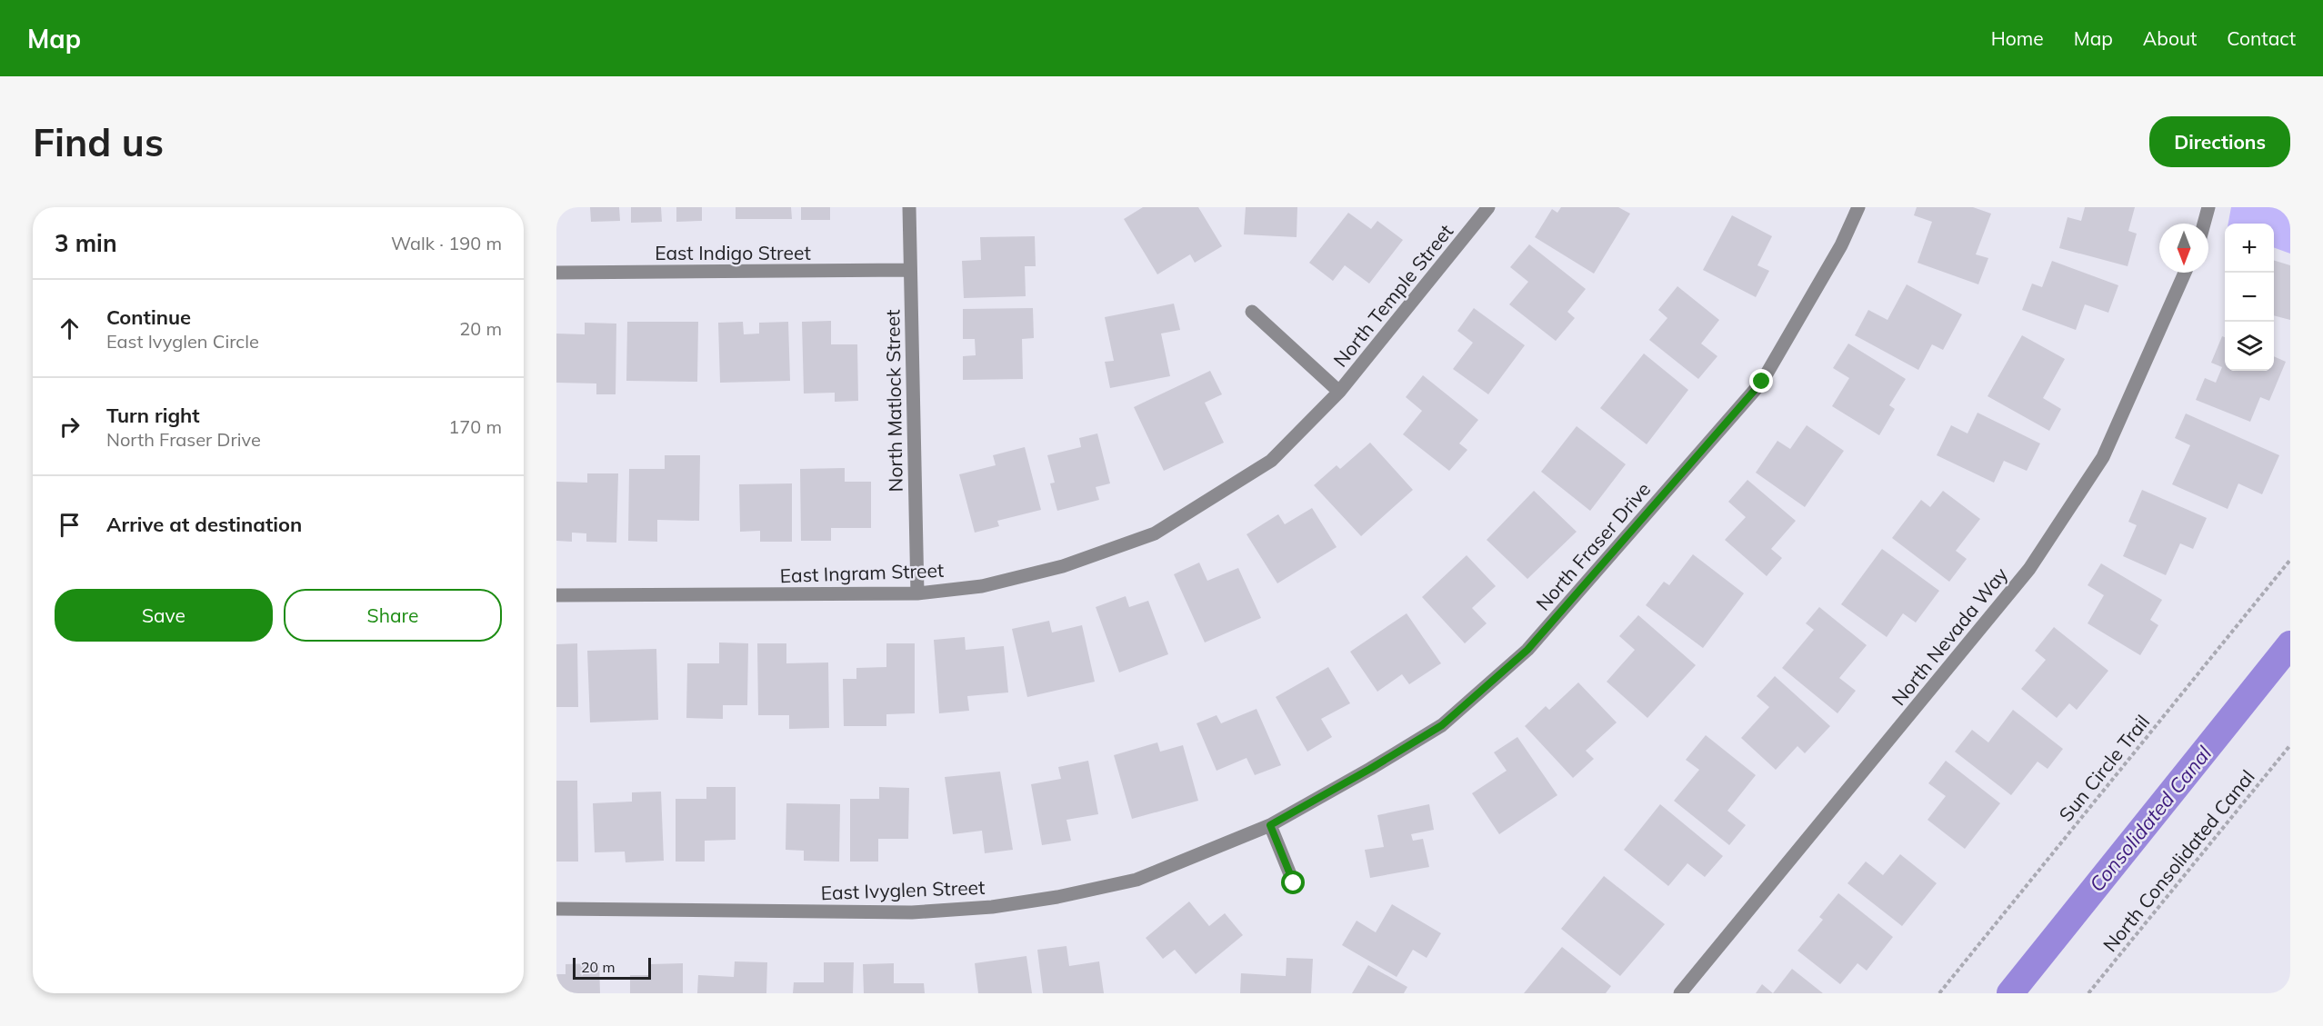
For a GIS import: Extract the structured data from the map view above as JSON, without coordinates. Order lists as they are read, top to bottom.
{
  "streets": {
    "street": [
      "East Indigo Street",
      "North Temple Street",
      "North Matlock Street",
      "North Fraser Drive",
      "East Ingram Street",
      "North Nevada Way",
      "East Ivyglen Street"
    ],
    "path": ["Sun Circle Trail", "North Consolidated Canal"]
  },
  "crossings": [
    ["East Indigo Street", "North Matlock Street"],
    ["North Temple Street", "East Ingram Street"],
    ["North Matlock Street", "East Ingram Street"],
    ["North Fraser Drive", "East Ivyglen Street"]
  ],
  "water": ["Consolidated Canal"],
  "scale_bar": "20 m",
  "north": "bottom",
  "page": {
    "header": "Map",
    "nav": [
      "Home",
      "Map",
      "About",
      "Contact"
    ],
    "buttons": [
      "Directions",
      ["Save", "Share"]
    ],
    "title": "Find us",
    "heading": ["3 min", "Walk · 190 m"],
    "map_buttons": ["+", "−"],
    "list": [
      ["Continue", "East Ivyglen Circle", "20 m"],
      ["Turn right", "North Fraser Drive", "170 m"],
      "Arrive at destination"
    ],
    "scale": "20 m"
  }
}
